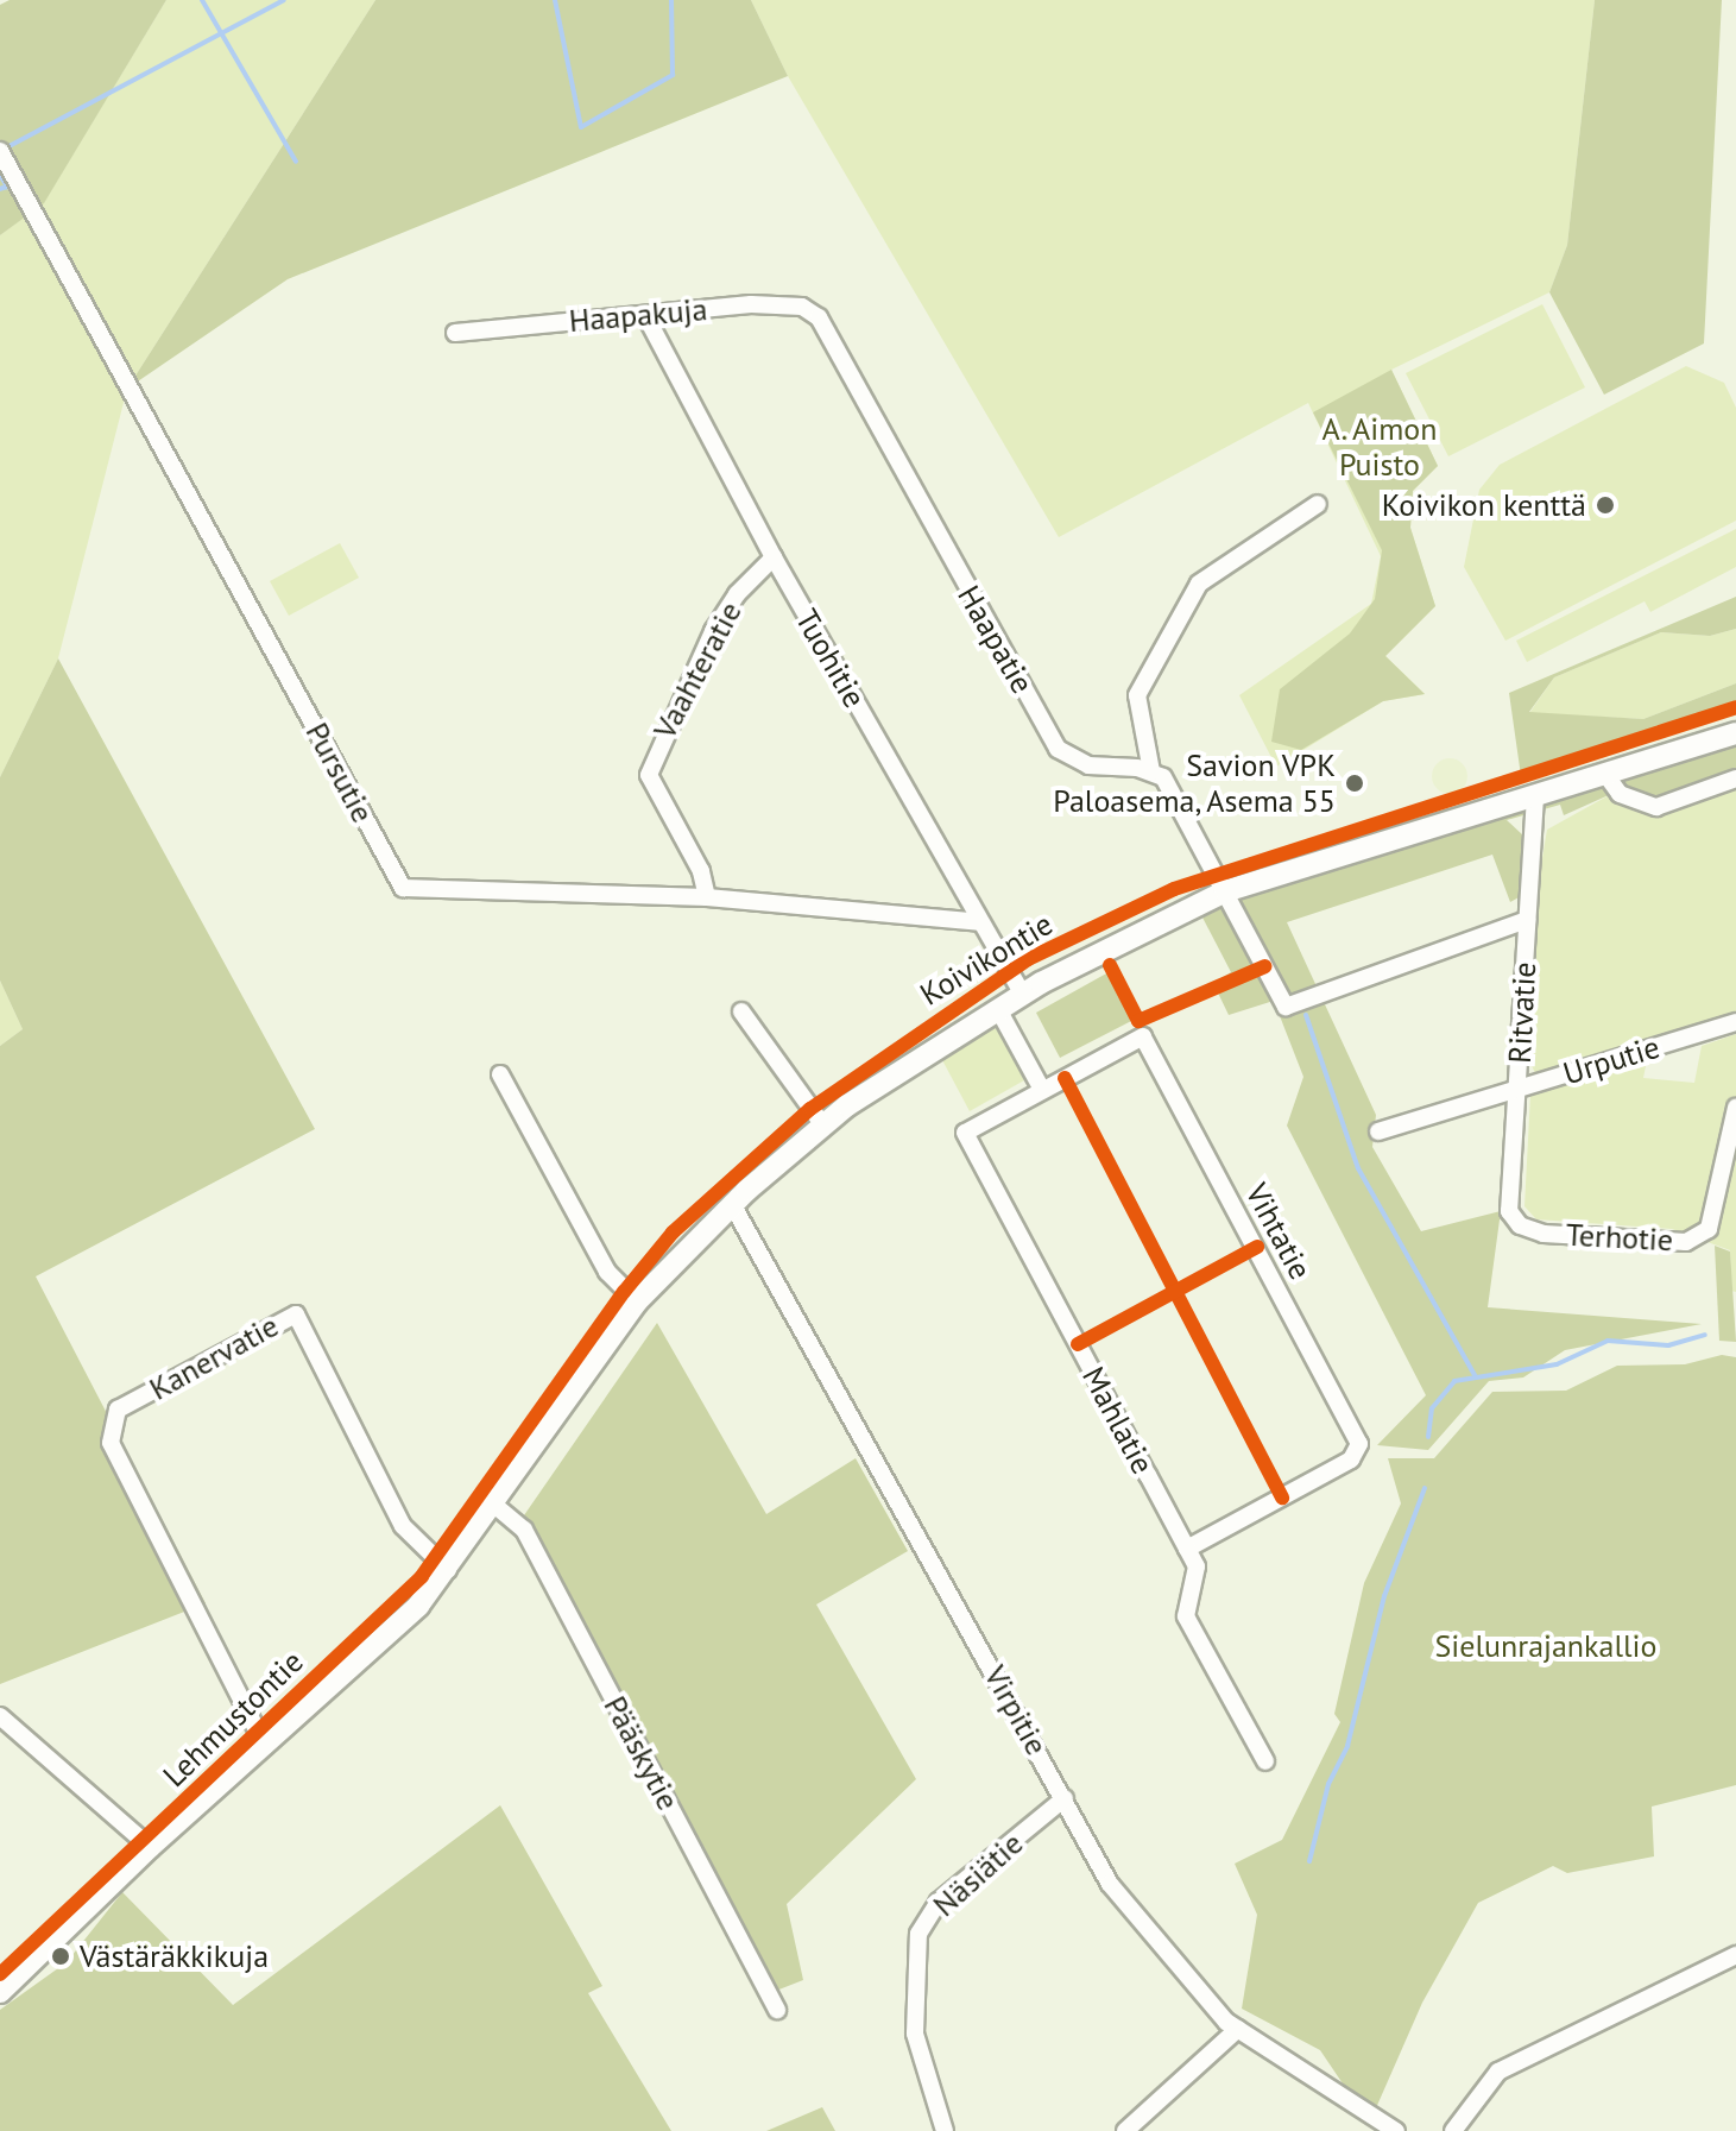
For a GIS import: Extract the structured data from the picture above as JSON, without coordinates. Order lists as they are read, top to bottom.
{
  "streets": {
    "main road": ["Koivikontie", "Lehmustontie"],
    "street": [
      "Haapakuja",
      "Haapatie",
      "Tuohitie",
      "Vaahteratie",
      "Pursutie",
      "Ritvatie",
      "Urputie",
      "Vihtatie",
      "Terhotie",
      "Kanervatie",
      "Mahlatie",
      "Virpitie",
      "Pääskytie",
      "Näsiätie"
    ]
  },
  "crossings": [
    ["Haapakuja", "Haapatie"],
    ["Haapakuja", "Tuohitie"],
    ["Tuohitie", "Vaahteratie"],
    ["Tuohitie", "Pursutie"],
    ["Tuohitie", "Koivikontie"],
    ["Vaahteratie", "Pursutie"],
    ["Koivikontie", "Ritvatie"],
    ["Koivikontie", "Virpitie"],
    ["Koivikontie", "Lehmustontie"],
    ["Koivikontie", "Pääskytie"],
    ["Ritvatie", "Urputie"],
    ["Ritvatie", "Terhotie"],
    ["Vihtatie", "Mahlatie"],
    ["Kanervatie", "Lehmustontie"],
    ["Virpitie", "Näsiätie"],
    ["Lehmustontie", "Pääskytie"]
  ],
  "parks": ["A. Aimon Puisto", "Sielunrajankallio"],
  "places": ["Koivikon kenttä", "Savion VPK Paloasema, Asema 55", "Västäräkkikuja"]
}
